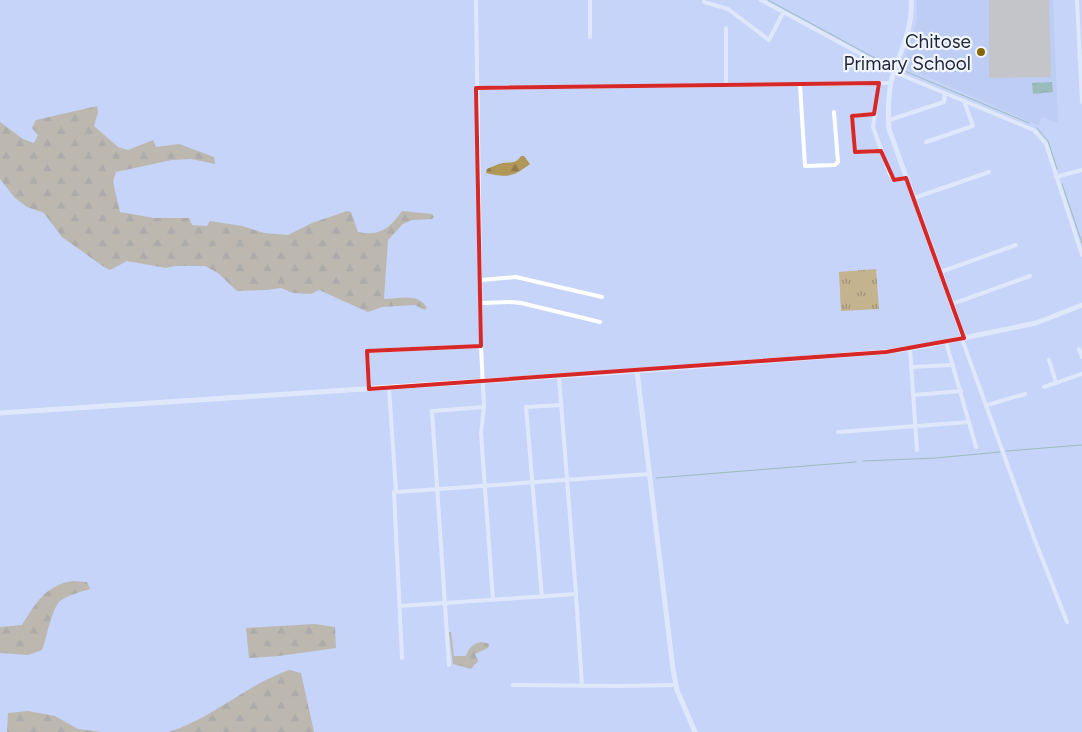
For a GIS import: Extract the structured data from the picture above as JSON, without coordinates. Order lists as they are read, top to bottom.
{
  "places": ["Chitose Primary School"]
}
